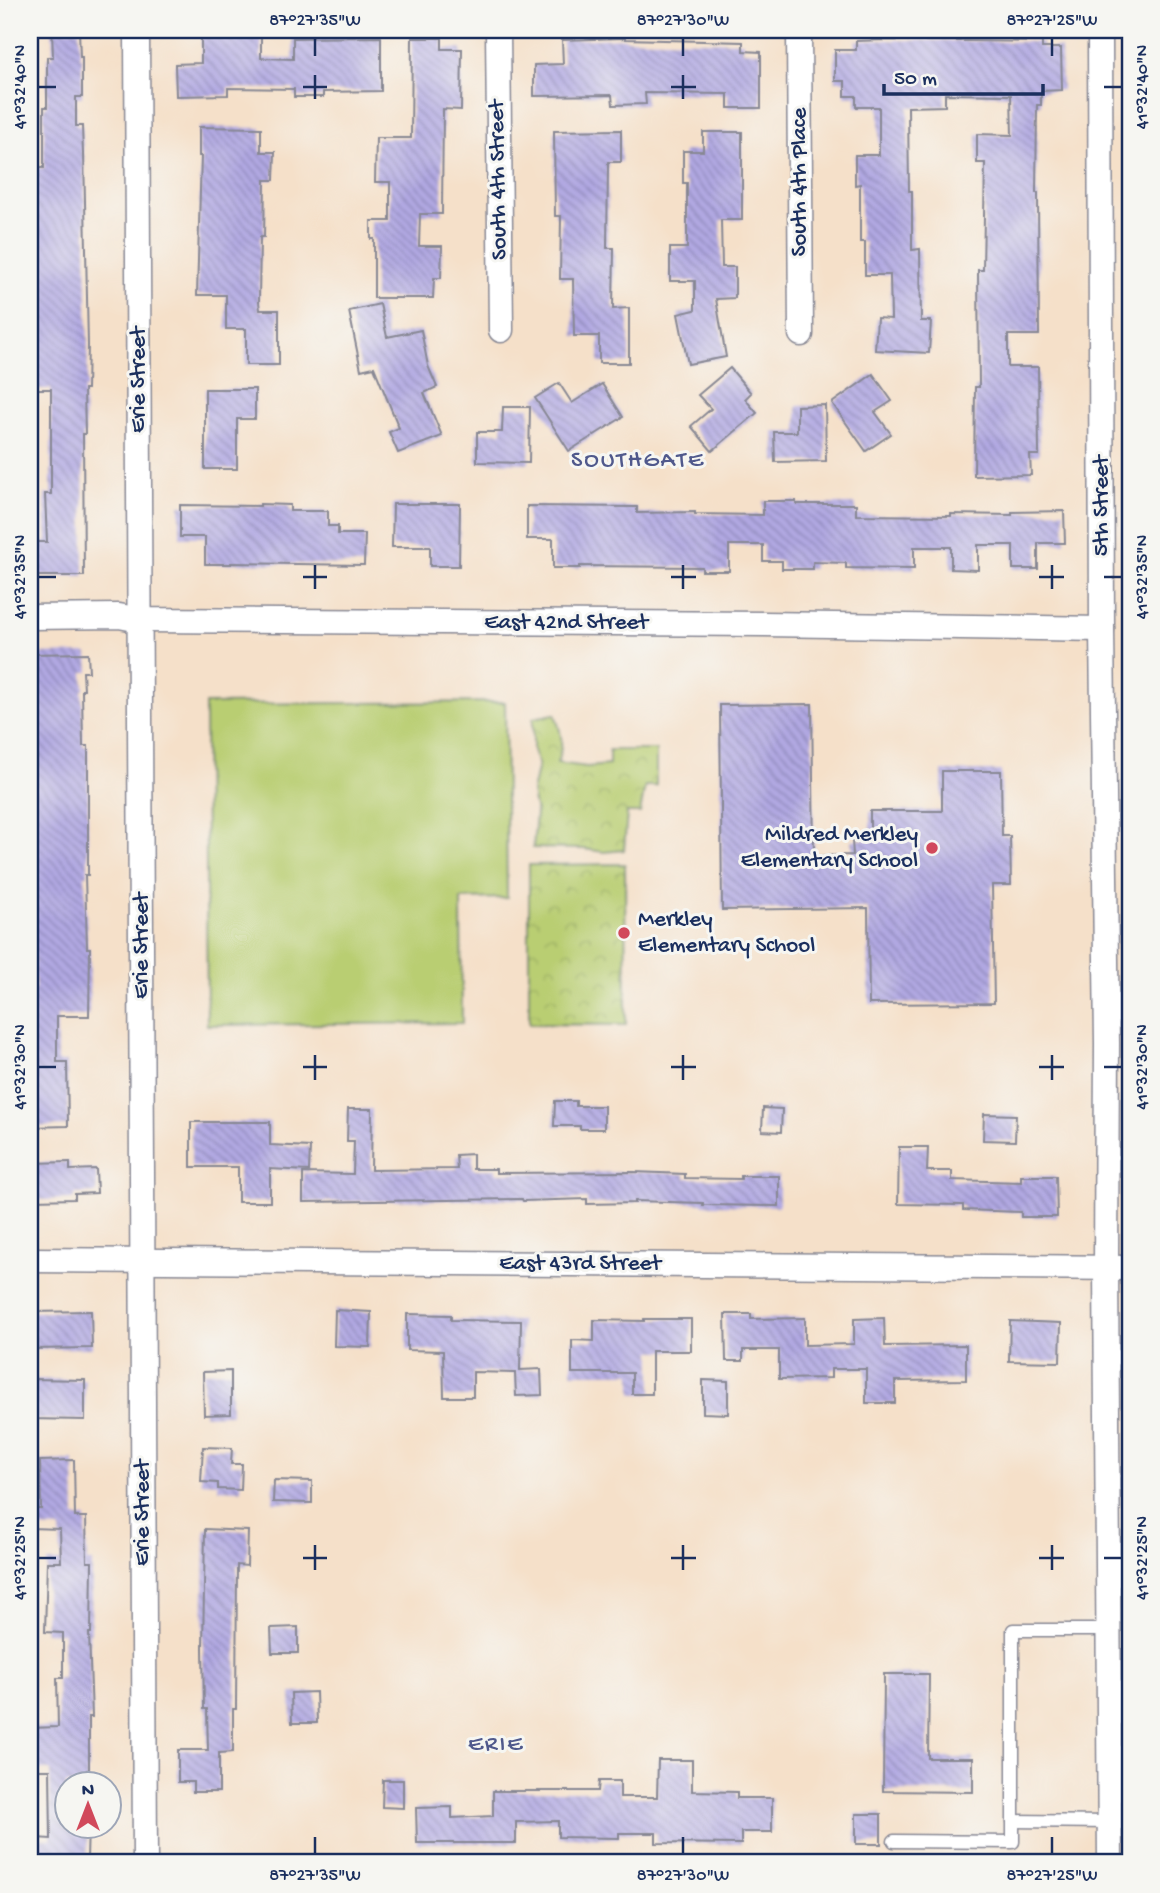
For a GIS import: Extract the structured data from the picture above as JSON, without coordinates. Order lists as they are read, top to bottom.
{
  "streets": {
    "street": [
      "South 4th Street",
      "South 4th Place",
      "Erie Street",
      "5th Street",
      "East 42nd Street",
      "East 43rd Street"
    ]
  },
  "crossings": [
    ["Erie Street", "East 42nd Street"],
    ["Erie Street", "East 43rd Street"],
    ["5th Street", "East 42nd Street"],
    ["5th Street", "East 43rd Street"]
  ],
  "districts": ["SOUTHGATE", "ERIE"],
  "places": ["Mildred Merkley Elementary School", "Merkley Elementary School"],
  "scale_bar": "50 m",
  "north": "top",
  "coordinates": [
    "87°27'35\"W",
    "87°27'30\"W",
    "87°27'25\"W",
    "41°32'40\"N",
    "41°32'35\"N",
    "41°32'30\"N",
    "41°32'25\"N"
  ]
}
